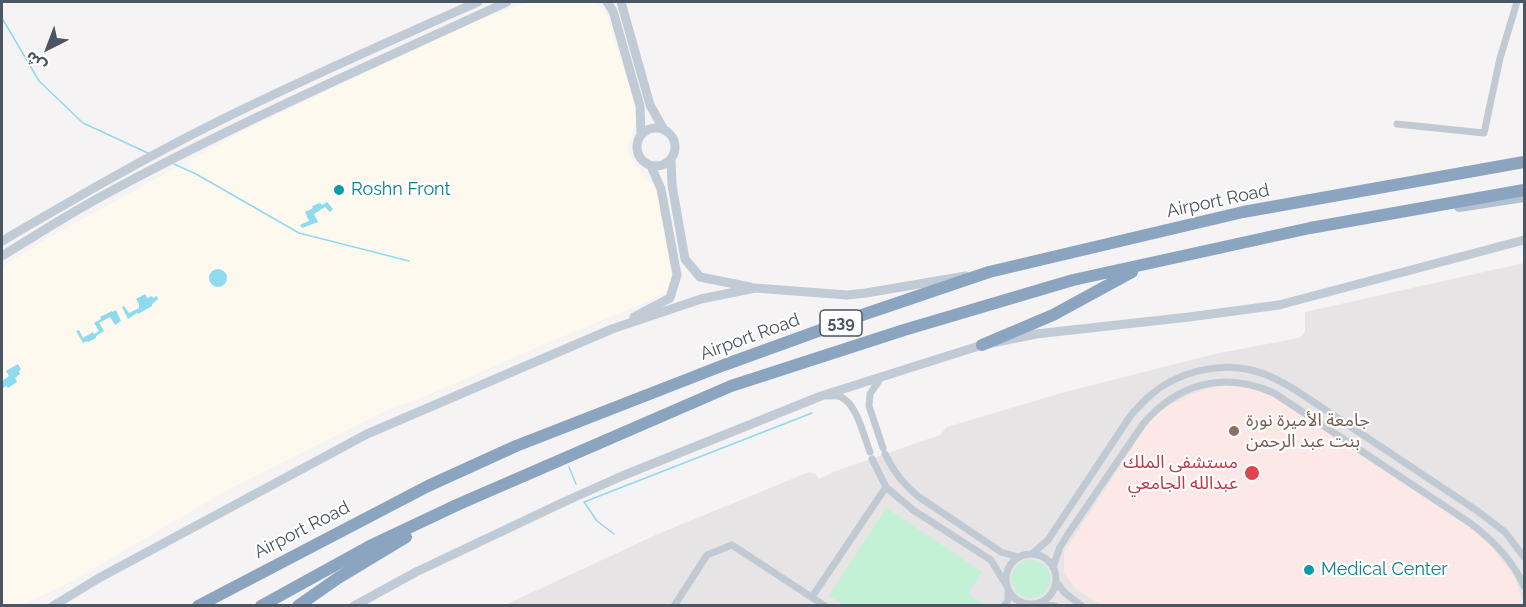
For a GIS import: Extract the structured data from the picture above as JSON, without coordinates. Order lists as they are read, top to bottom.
{
  "streets": {
    "highway": ["Airport Road", "539"]
  },
  "places": [
    "Roshn Front",
    "جامعة الأميرة نورة بنت عبد الرحمن",
    "مستشفى الملك عبدالله الجامعي",
    "Medical Center"
  ],
  "north": "bottom left"
}
